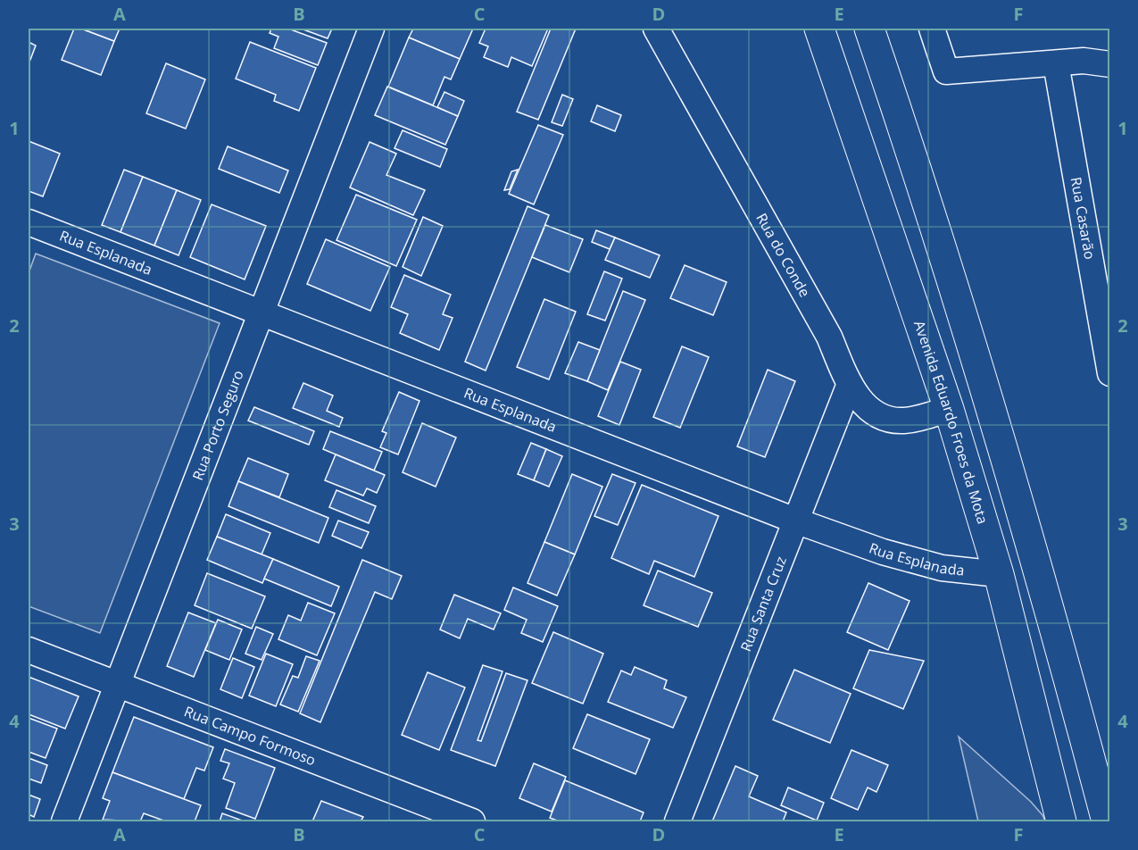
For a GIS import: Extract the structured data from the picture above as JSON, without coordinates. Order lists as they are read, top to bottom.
{
  "streets": {
    "highway": ["Avenida Eduardo Froes da Mota"],
    "street": [
      "Rua Casarão",
      "Rua Esplanada",
      "Rua do Conde",
      "Rua Porto Seguro",
      "Rua Santa Cruz",
      "Rua Campo Formoso"
    ]
  },
  "crossings": [
    ["Rua Esplanada", "Avenida Eduardo Froes da Mota"],
    ["Rua Esplanada", "Rua Porto Seguro"],
    ["Rua Esplanada", "Rua Santa Cruz"],
    ["Rua do Conde", "Avenida Eduardo Froes da Mota"],
    ["Rua do Conde", "Rua Santa Cruz"],
    ["Rua Porto Seguro", "Rua Campo Formoso"]
  ],
  "grid": {
    "columns": [
      "A",
      "B",
      "C",
      "D",
      "E",
      "F"
    ],
    "rows": [
      "1",
      "2",
      "3",
      "4"
    ]
  }
}
